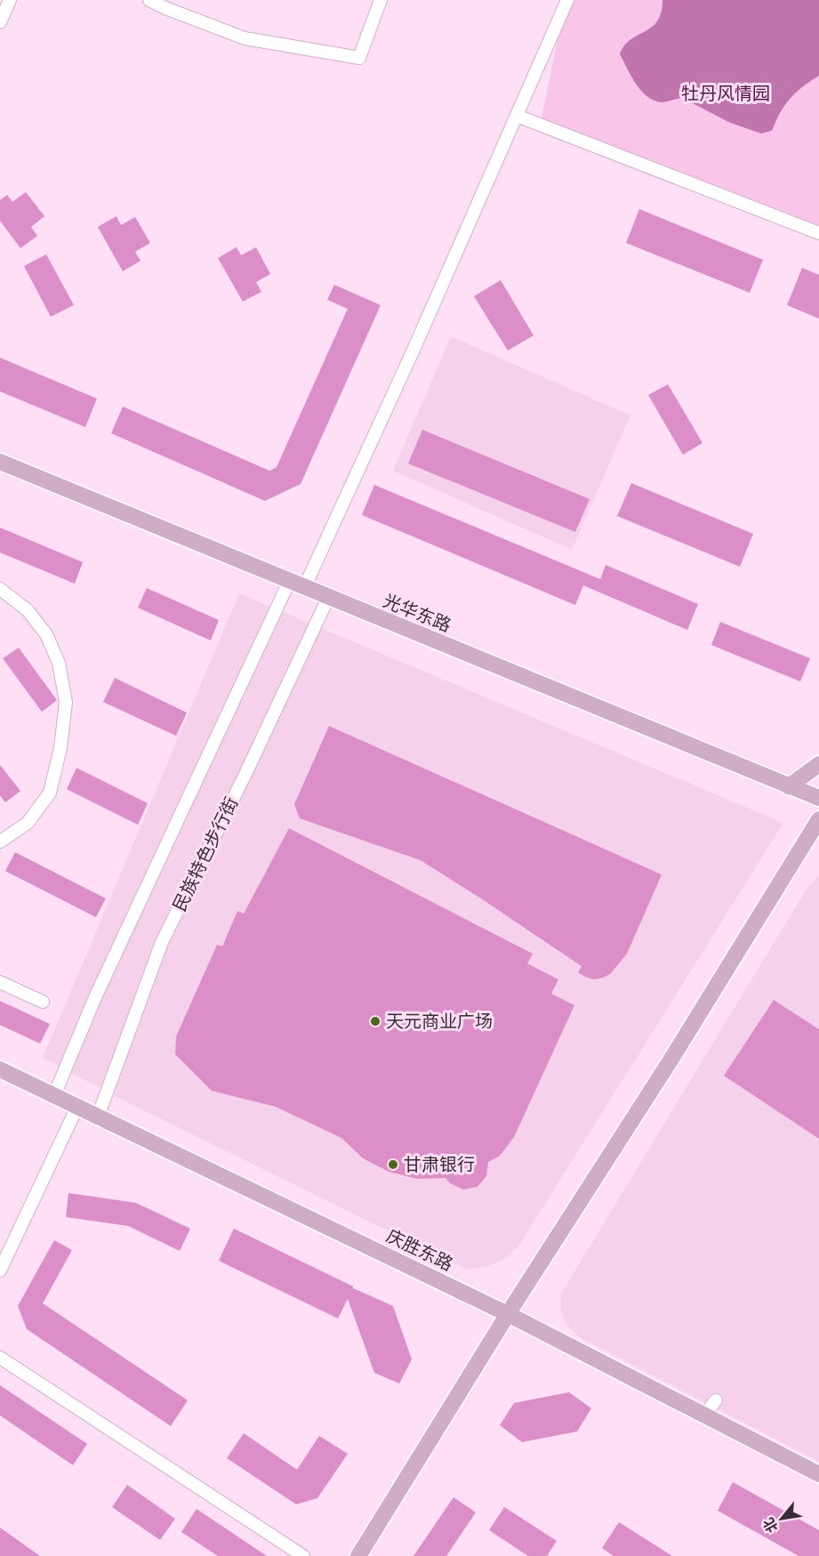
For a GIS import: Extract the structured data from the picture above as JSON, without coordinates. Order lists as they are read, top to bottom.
{
  "streets": {
    "main road": ["光华东路", "庆胜东路"],
    "street": ["民族特色步行街"]
  },
  "crossings": [
    ["光华东路", "民族特色步行街"],
    ["民族特色步行街", "庆胜东路"]
  ],
  "parks": ["牡丹风情园"],
  "places": ["天元商业广场", "甘肃银行"],
  "north": "bottom left"
}
